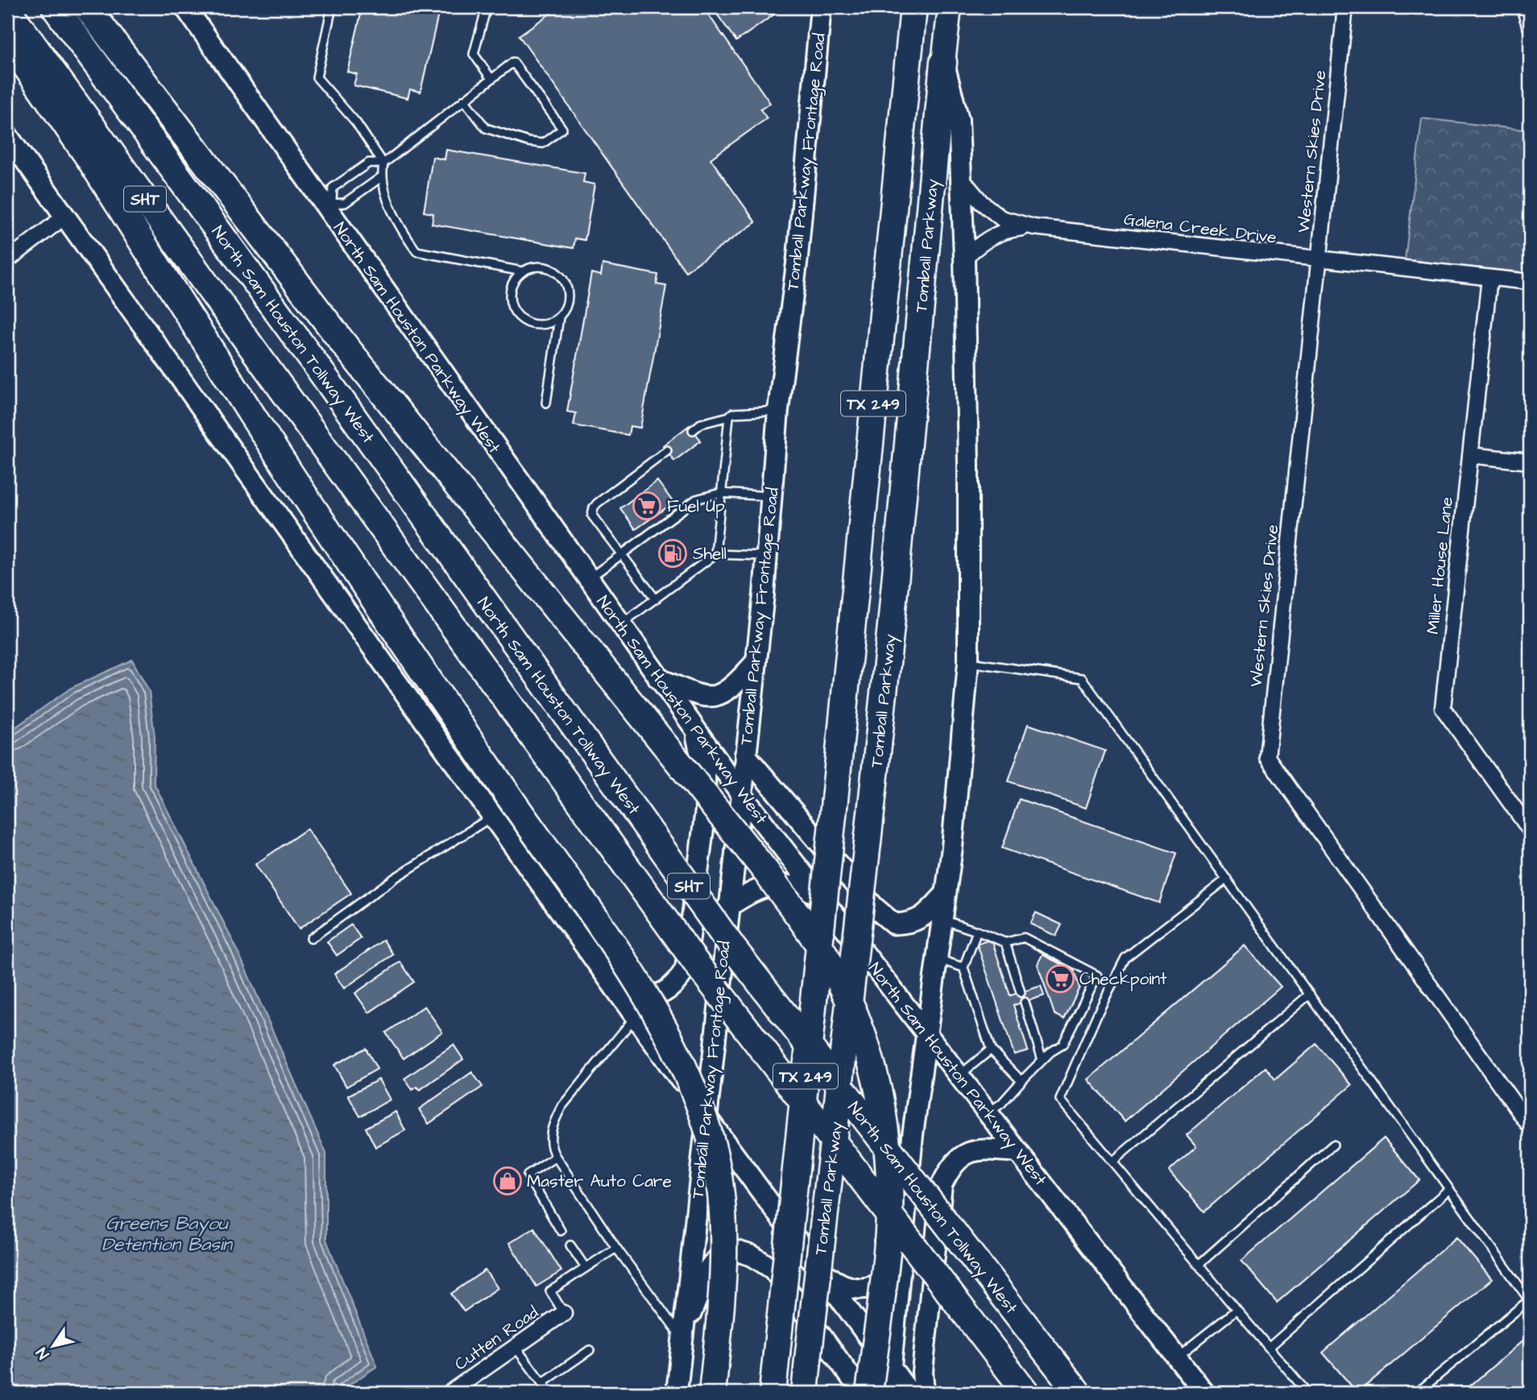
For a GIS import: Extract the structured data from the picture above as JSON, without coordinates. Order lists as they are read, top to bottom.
{
  "streets": {
    "highway": [
      "SHT",
      "Tomball Parkway",
      "North Sam Houston Tollway West",
      "TX 249"
    ],
    "main road": ["Tomball Parkway Frontage Road", "North Sam Houston Parkway West"],
    "street": [
      "Western Skies Drive",
      "Galena Creek Drive",
      "Miller House Lane",
      "Cutten Road"
    ]
  },
  "crossings": [
    ["Western Skies Drive", "Galena Creek Drive"],
    ["Tomball Parkway Frontage Road", "North Sam Houston Parkway West"],
    ["Galena Creek Drive", "Miller House Lane"]
  ],
  "water": ["Greens Bayou Detention Basin"],
  "places": {
    "supermarket": ["Fuel Up", "Checkpoint"],
    "fuel station": ["Shell"],
    "shop": ["Master Auto Care"]
  },
  "north": "bottom left"
}
